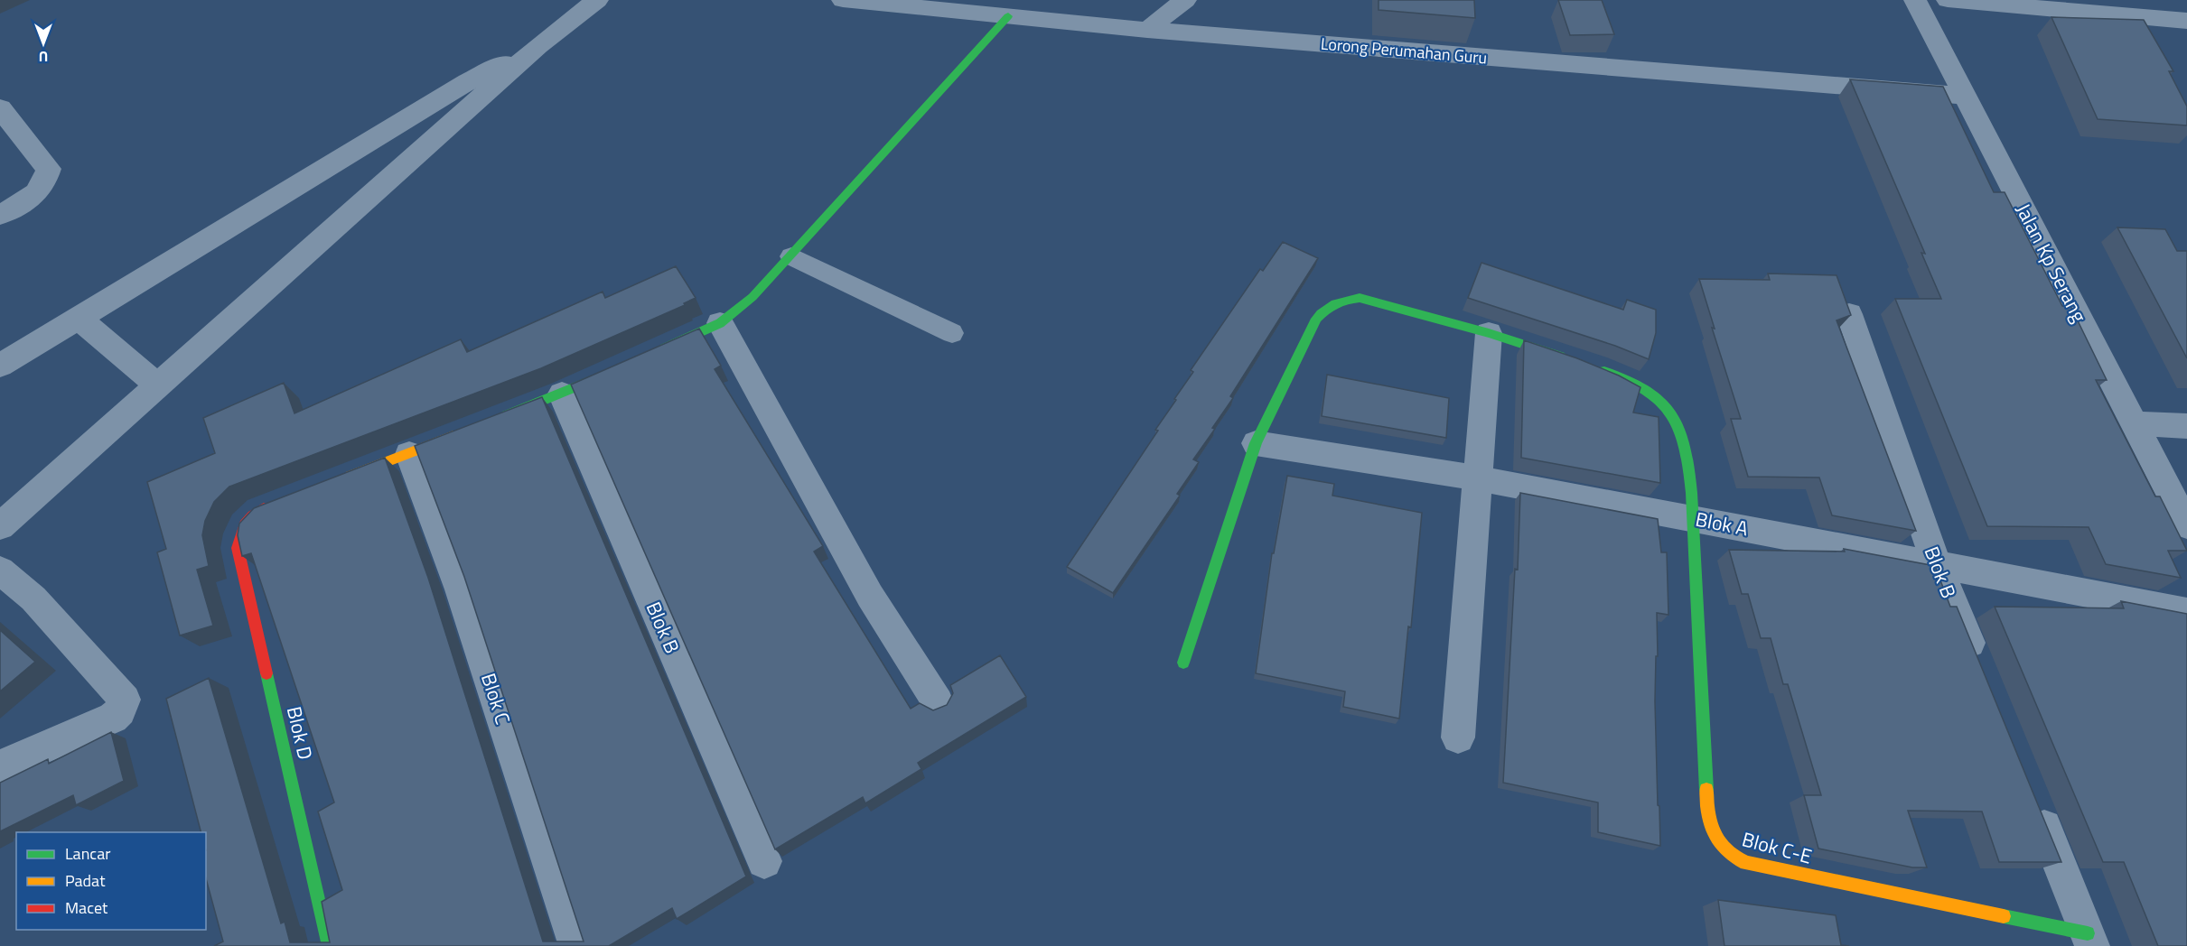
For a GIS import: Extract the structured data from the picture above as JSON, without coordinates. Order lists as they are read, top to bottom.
{
  "streets": {
    "street": [
      "Lorong Perumahan Guru",
      "Jalan Kp Serang",
      "Blok A",
      "Blok B",
      "Blok C",
      "Blok D",
      "Blok C-E"
    ]
  },
  "crossings": [
    ["Lorong Perumahan Guru", "Jalan Kp Serang"],
    ["Blok A", "Blok B"],
    ["Blok A", "Blok C-E"]
  ],
  "legend": ["Lancar", "Padat", "Macet"],
  "north": "bottom"
}
